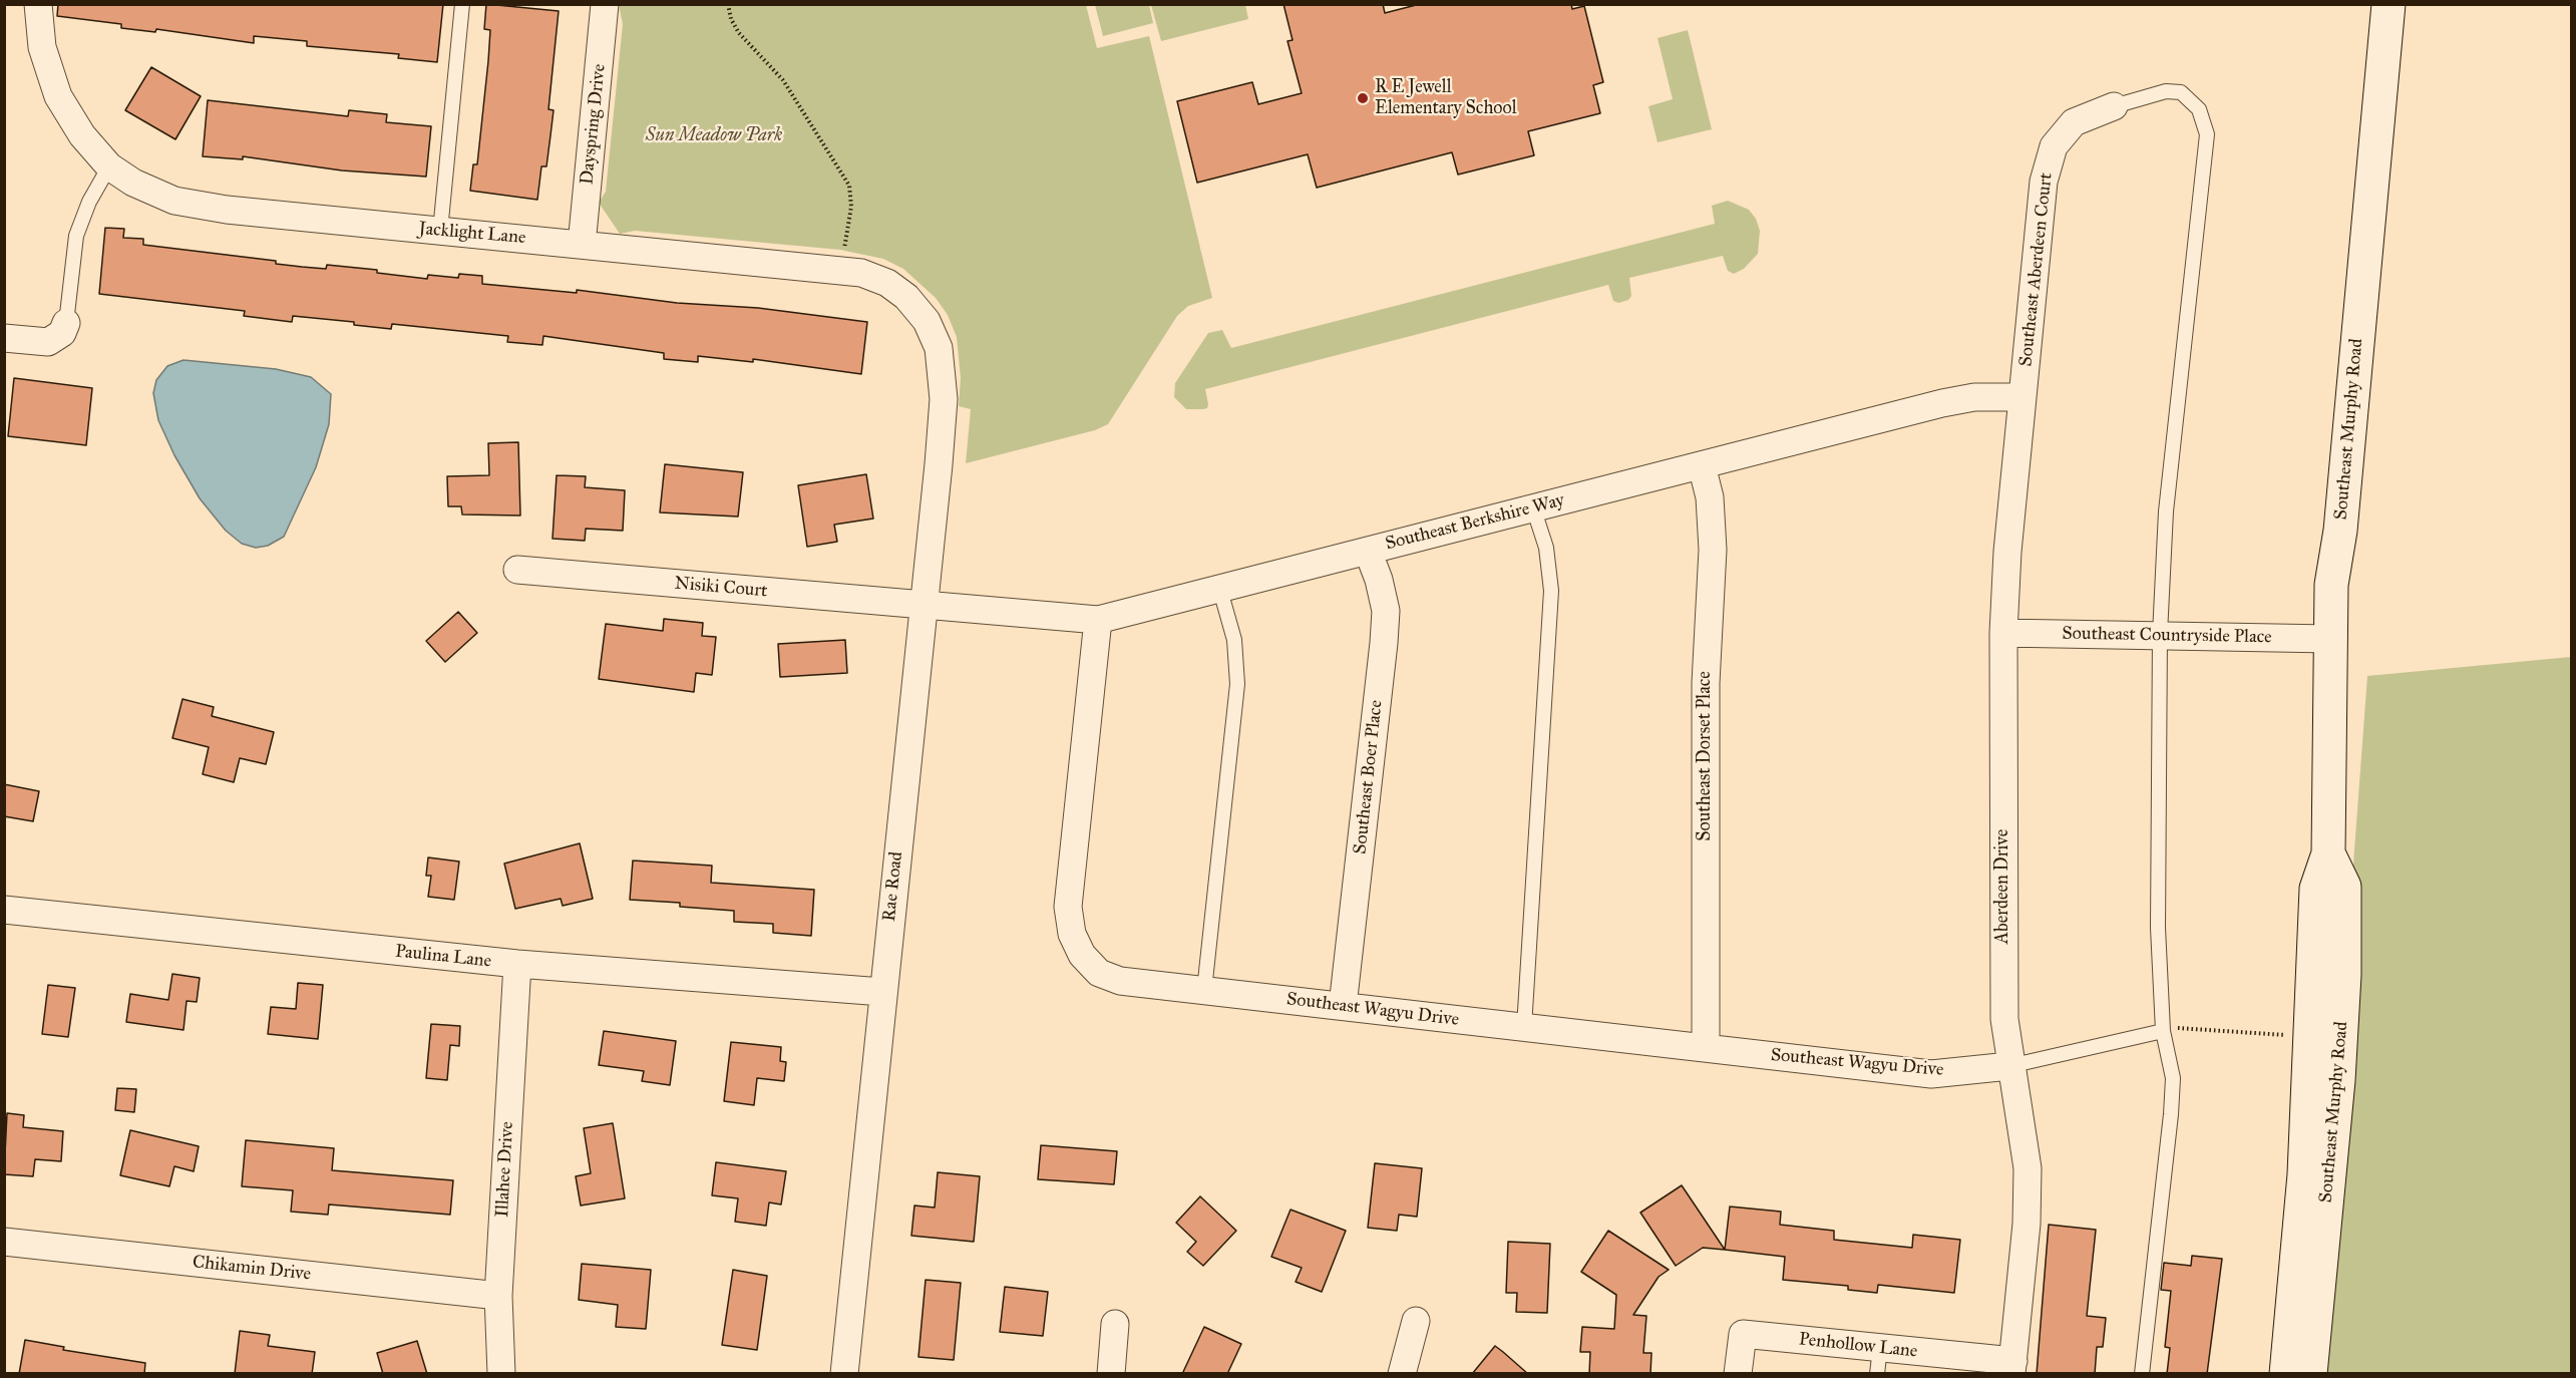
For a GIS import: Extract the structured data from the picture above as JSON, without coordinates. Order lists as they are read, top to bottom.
{
  "streets": {
    "main road": ["Southeast Murphy Road"],
    "street": [
      "Dayspring Drive",
      "Jacklight Lane",
      "Southeast Aberdeen Court",
      "Southeast Berkshire Way",
      "Nisiki Court",
      "Southeast Countryside Place",
      "Southeast Dorset Place",
      "Southeast Boer Place",
      "Rae Road",
      "Aberdeen Drive",
      "Paulina Lane",
      "Southeast Wagyu Drive",
      "Illahee Drive",
      "Chikamin Drive",
      "Penhollow Lane"
    ]
  },
  "crossings": [
    ["Dayspring Drive", "Jacklight Lane"],
    ["Jacklight Lane", "Rae Road"],
    ["Southeast Aberdeen Court", "Southeast Berkshire Way"],
    ["Southeast Aberdeen Court", "Aberdeen Drive"],
    ["Southeast Murphy Road", "Southeast Countryside Place"],
    ["Southeast Berkshire Way", "Nisiki Court"],
    ["Southeast Berkshire Way", "Southeast Dorset Place"],
    ["Southeast Berkshire Way", "Southeast Boer Place"],
    ["Southeast Berkshire Way", "Rae Road"],
    ["Southeast Berkshire Way", "Aberdeen Drive"],
    ["Southeast Berkshire Way", "Southeast Wagyu Drive"],
    ["Nisiki Court", "Rae Road"],
    ["Southeast Countryside Place", "Aberdeen Drive"],
    ["Southeast Dorset Place", "Southeast Wagyu Drive"],
    ["Southeast Boer Place", "Southeast Wagyu Drive"],
    ["Rae Road", "Paulina Lane"],
    ["Aberdeen Drive", "Southeast Wagyu Drive"],
    ["Aberdeen Drive", "Penhollow Lane"],
    ["Paulina Lane", "Illahee Drive"],
    ["Illahee Drive", "Chikamin Drive"]
  ],
  "parks": ["Sun Meadow Park"],
  "places": ["R E Jewell Elementary School"]
}
